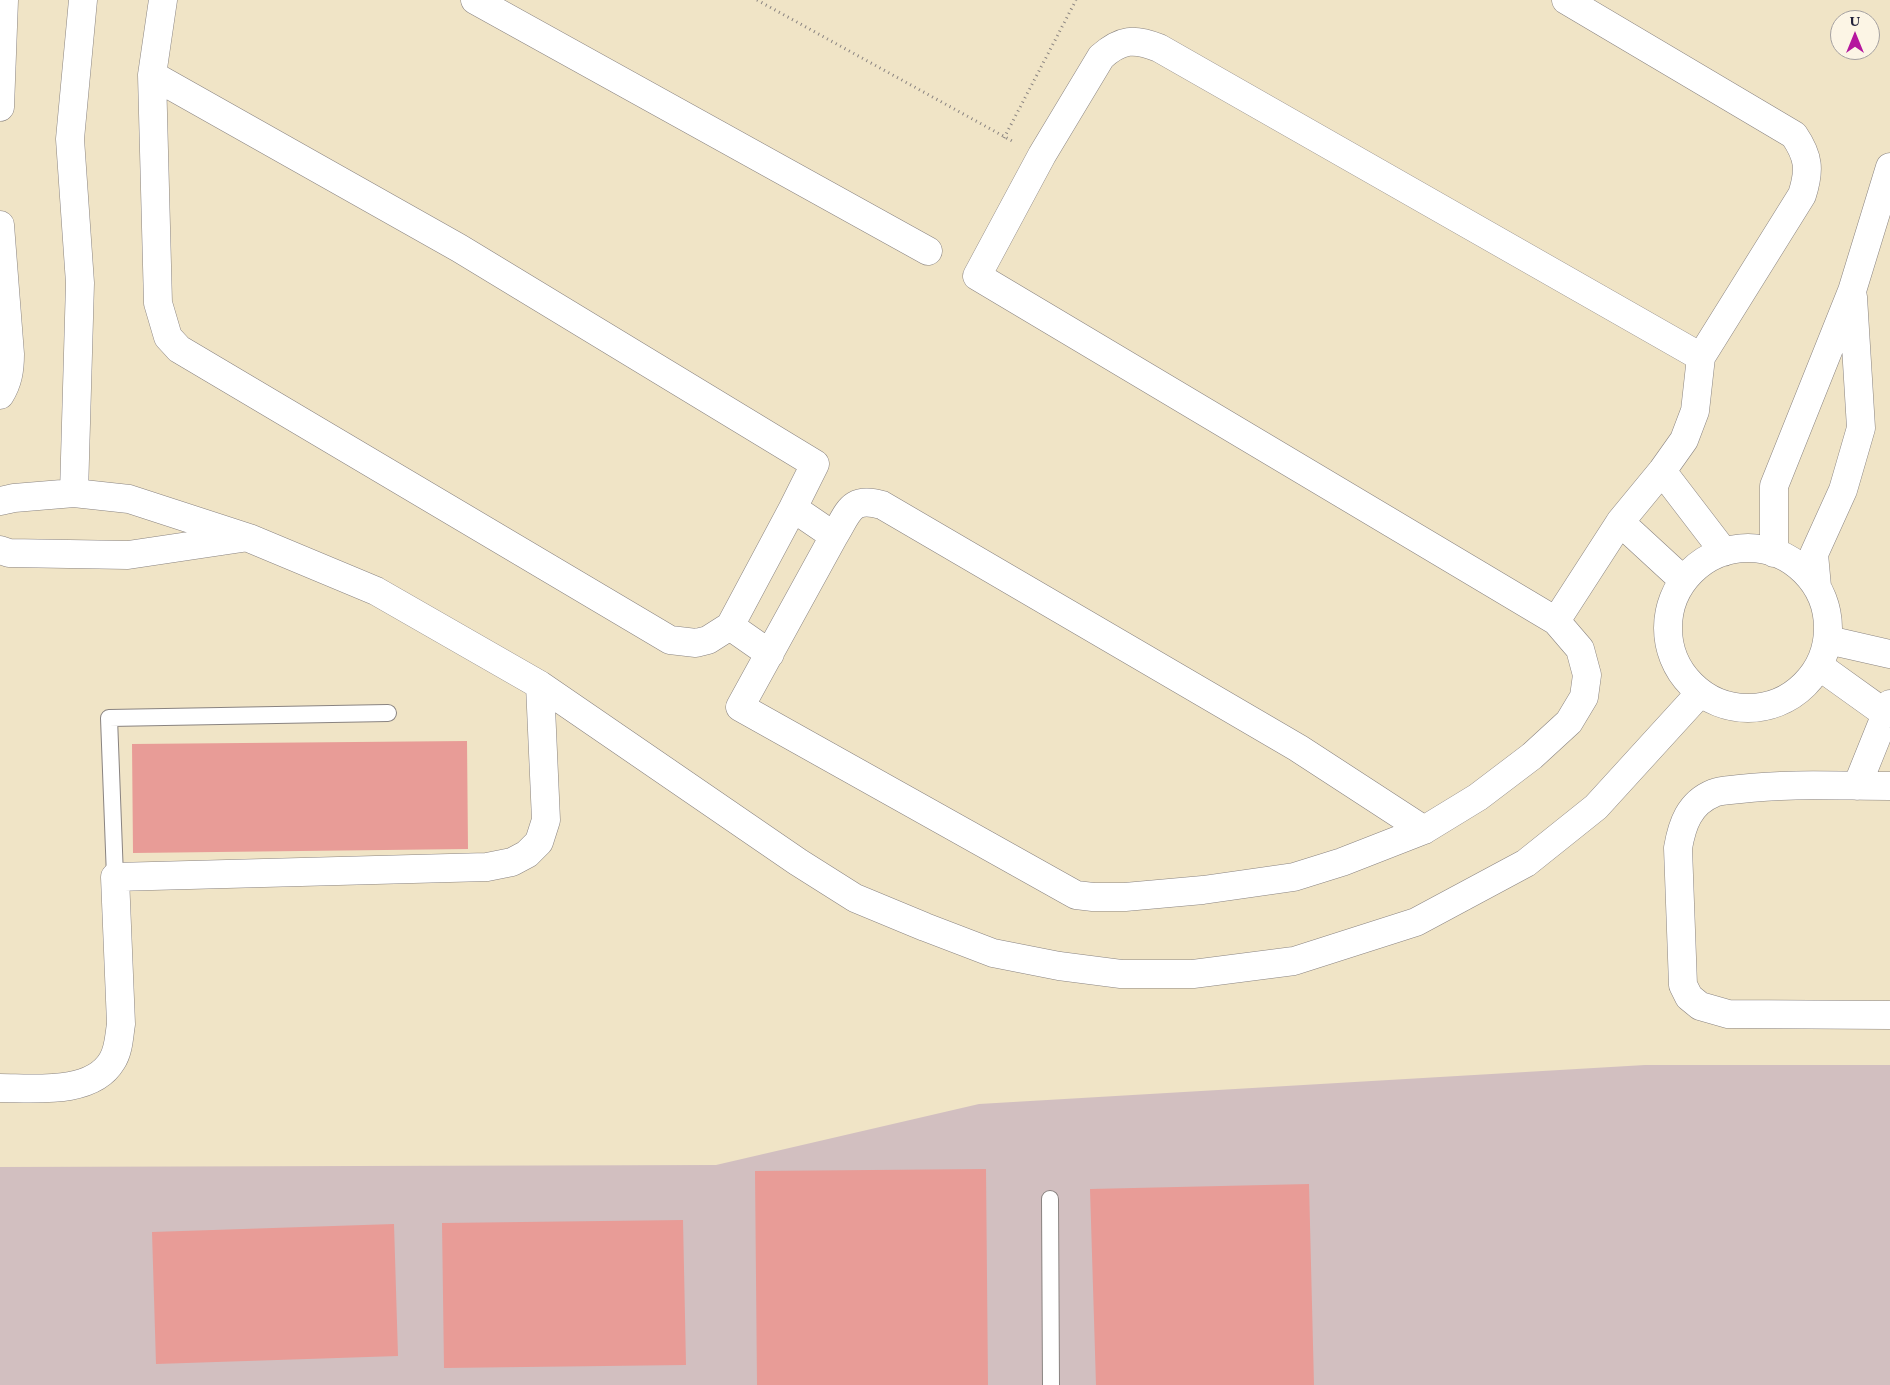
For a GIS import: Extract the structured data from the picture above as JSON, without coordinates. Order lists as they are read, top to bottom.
{
  "north": "top"
}
